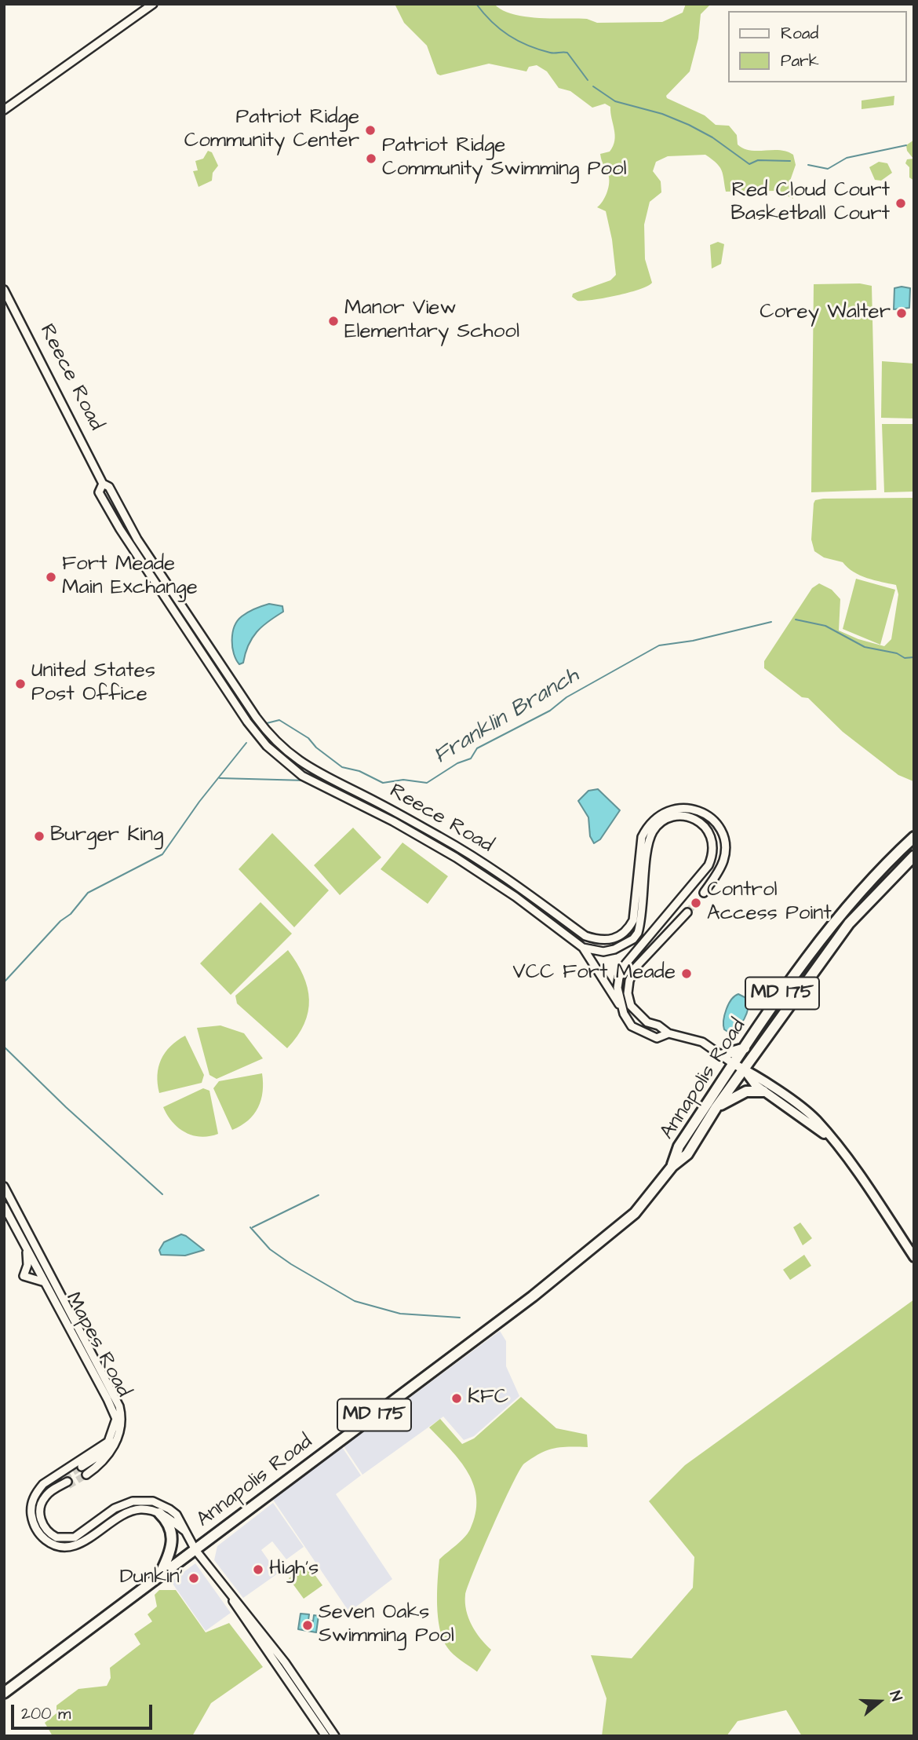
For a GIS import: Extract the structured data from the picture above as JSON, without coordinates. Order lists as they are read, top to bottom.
{
  "streets": {
    "main road": ["Reece Road", "MD 175", "Annapolis Road"],
    "street": ["Mapes Road"]
  },
  "crossings": [
    ["Reece Road", "Annapolis Road"]
  ],
  "water": ["Franklin Branch"],
  "places": [
    "Patriot Ridge Community Center",
    "Patriot Ridge Community Swimming Pool",
    "Red Cloud Court Basketball Court",
    "Corey Walter",
    "Manor View Elementary School",
    "Fort Meade Main Exchange",
    "United States Post Office",
    "Burger King",
    "Control Access Point",
    "VCC Fort Meade",
    "KFC",
    "High's",
    "Dunkin'",
    "Seven Oaks Swimming Pool"
  ],
  "legend": ["Road", "Park"],
  "scale_bar": "200 m",
  "north": "right"
}
